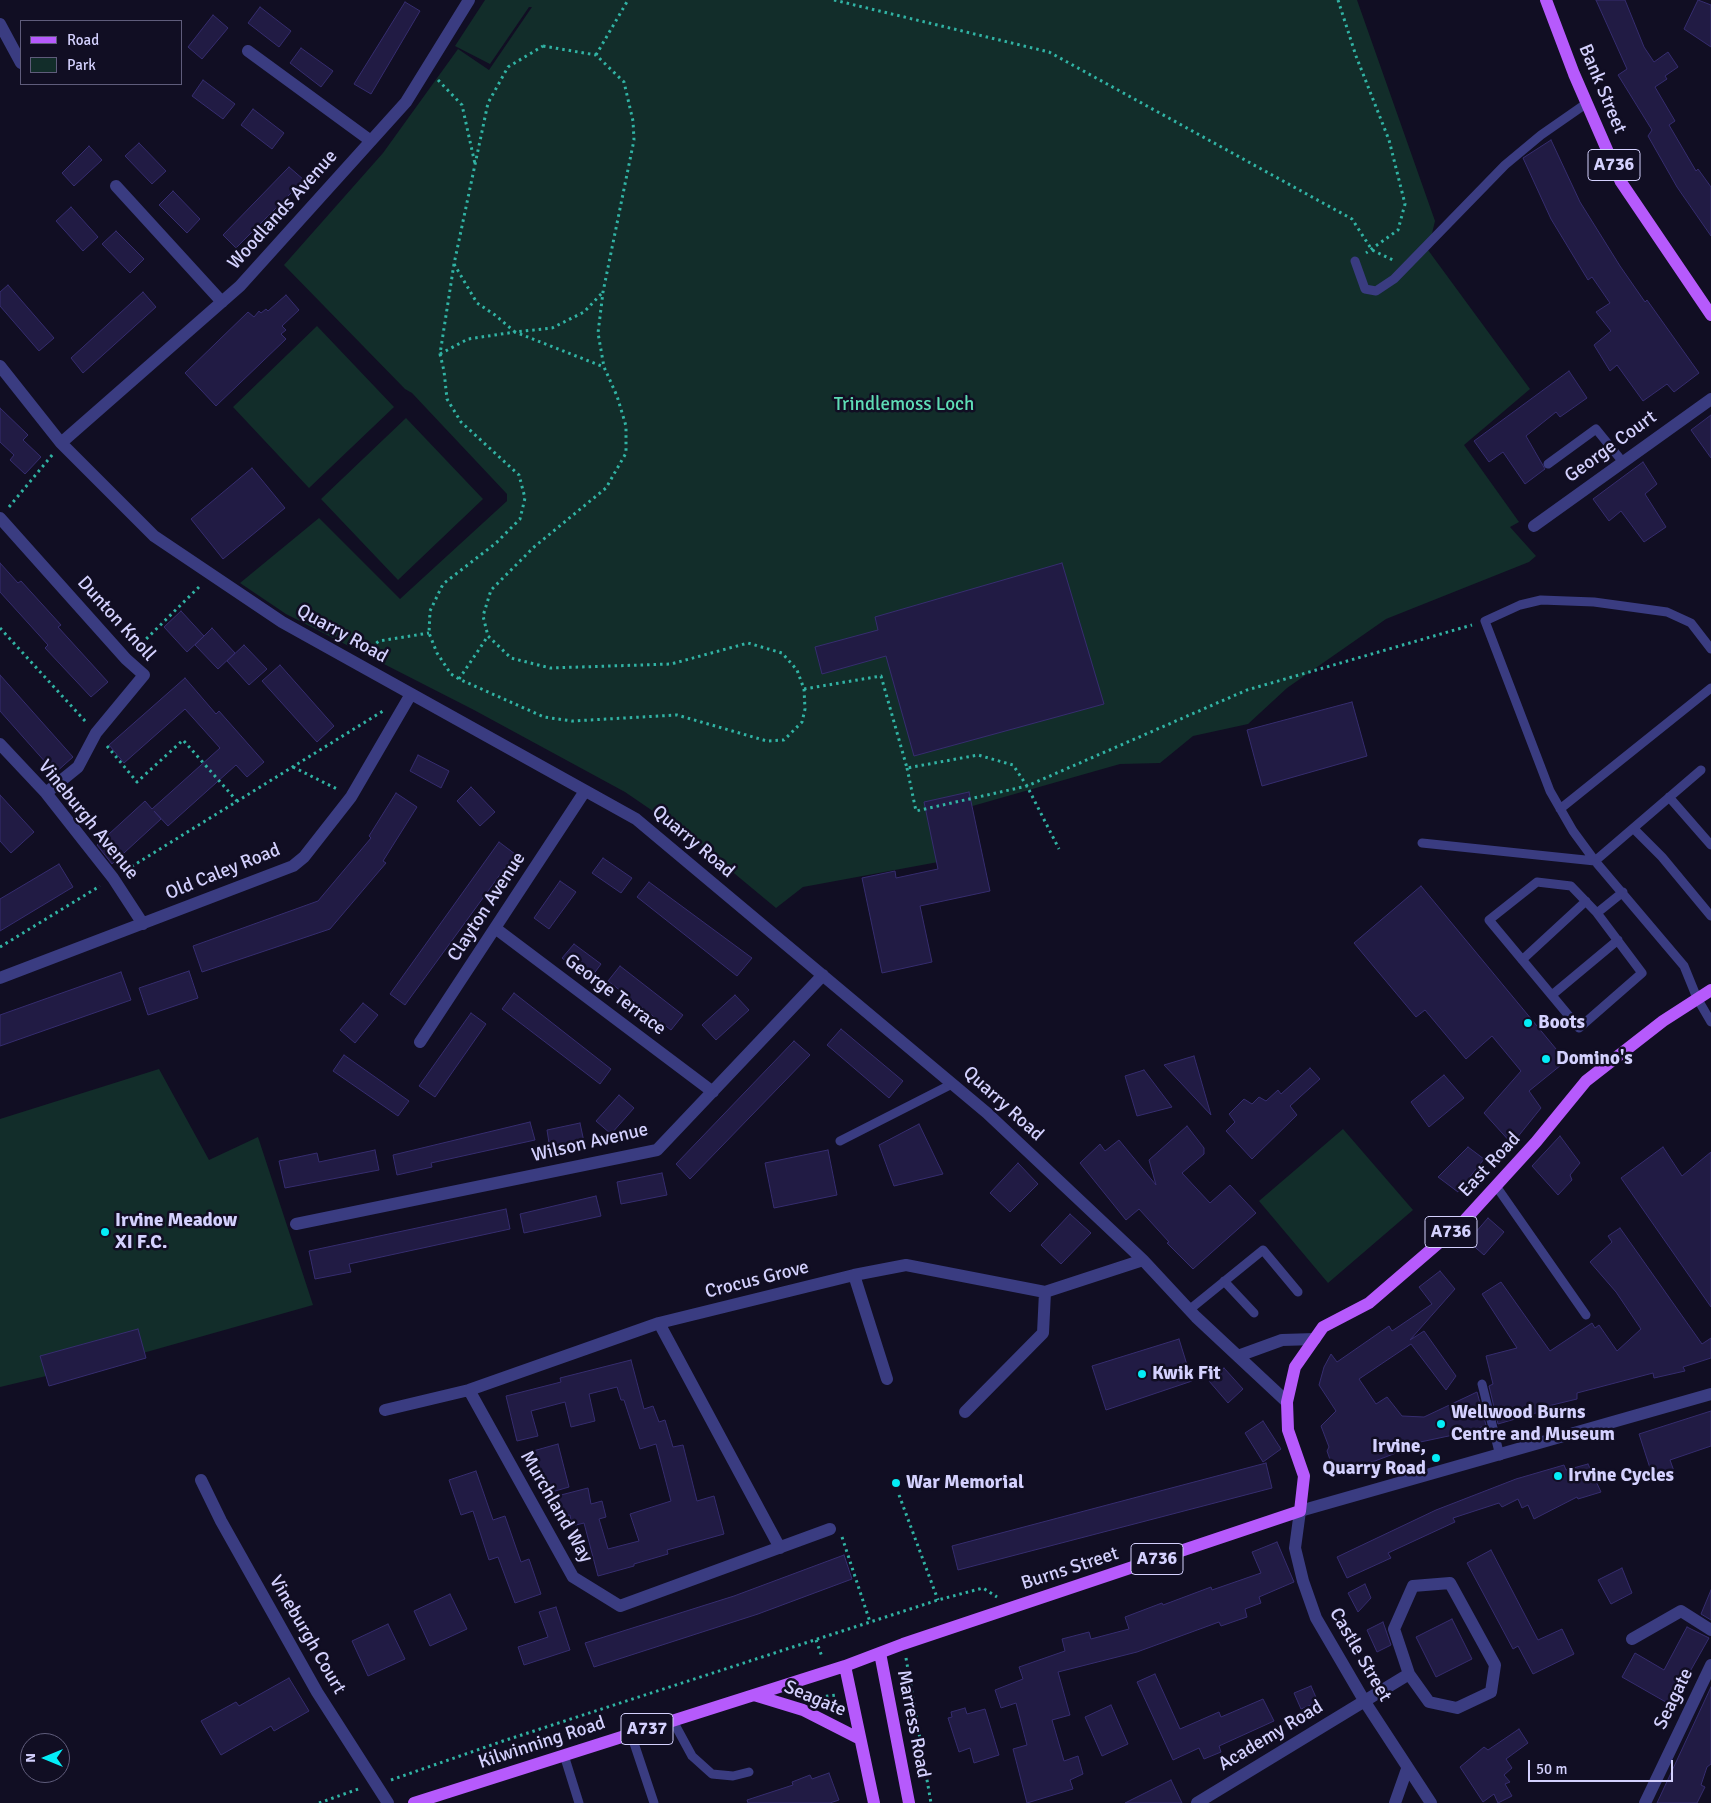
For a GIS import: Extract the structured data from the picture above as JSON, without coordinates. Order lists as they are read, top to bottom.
{
  "streets": {
    "main road": [
      "Bank Street",
      "A736",
      "East Road",
      "Burns Street",
      "Seagate",
      "Marress Road",
      "A737",
      "Kilwinning Road"
    ],
    "street": [
      "Woodlands Avenue",
      "George Court",
      "Dunton Knoll",
      "Quarry Road",
      "Vineburgh Avenue",
      "Old Caley Road",
      "Clayton Avenue",
      "George Terrace",
      "Wilson Avenue",
      "Crocus Grove",
      "Murchland Way",
      "Vineburgh Court",
      "Castle Street",
      "Academy Road"
    ]
  },
  "crossings": [
    ["Woodlands Avenue", "Quarry Road"],
    ["Dunton Knoll", "Vineburgh Avenue"],
    ["Quarry Road", "Old Caley Road"],
    ["Quarry Road", "Clayton Avenue"],
    ["Quarry Road", "Wilson Avenue"],
    ["Quarry Road", "East Road"],
    ["Quarry Road", "Crocus Grove"],
    ["Vineburgh Avenue", "Old Caley Road"],
    ["Clayton Avenue", "George Terrace"],
    ["George Terrace", "Wilson Avenue"],
    ["East Road", "Burns Street"],
    ["East Road", "Castle Street"],
    ["Crocus Grove", "Murchland Way"],
    ["Burns Street", "Castle Street"],
    ["Burns Street", "Marress Road"],
    ["Burns Street", "Kilwinning Road"],
    ["Castle Street", "Academy Road"],
    ["Seagate", "Kilwinning Road"],
    ["Marress Road", "Kilwinning Road"]
  ],
  "parks": ["Trindlemoss Loch"],
  "places": [
    "Boots",
    "Domino's",
    "Irvine Meadow XI F.C.",
    "Kwik Fit",
    "Wellwood Burns Centre and Museum",
    "Irvine, Quarry Road",
    "Irvine Cycles",
    "War Memorial"
  ],
  "legend": ["Road", "Park"],
  "scale_bar": "50 m",
  "north": "left"
}
